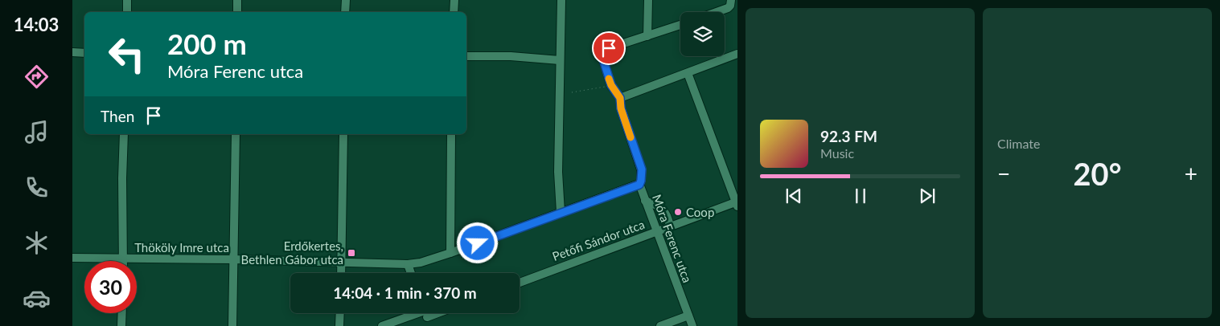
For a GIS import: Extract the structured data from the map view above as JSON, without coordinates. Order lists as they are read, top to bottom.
{
  "streets": {
    "street": ["Móra Ferenc utca", "Petőfi Sándor utca", "Thököly Imre utca"]
  },
  "crossings": [
    ["Móra Ferenc utca", "Petőfi Sándor utca"],
    ["Móra Ferenc utca", "Thököly Imre utca"]
  ],
  "places": {
    "other": ["Coop"],
    "transit": ["Erdőkertes, Bethlen Gábor utca"]
  },
  "page": {
    "tabs": "14:03",
    "tile": "Climate",
    "turn": ["200 m", "Móra Ferenc utca"],
    "then": "Then",
    "song": ["92.3 FM", "Music"],
    "heat": ["−", "20°", "+"],
    "limit": "30",
    "trip": "14:04 · 1 min · 370 m"
  }
}
